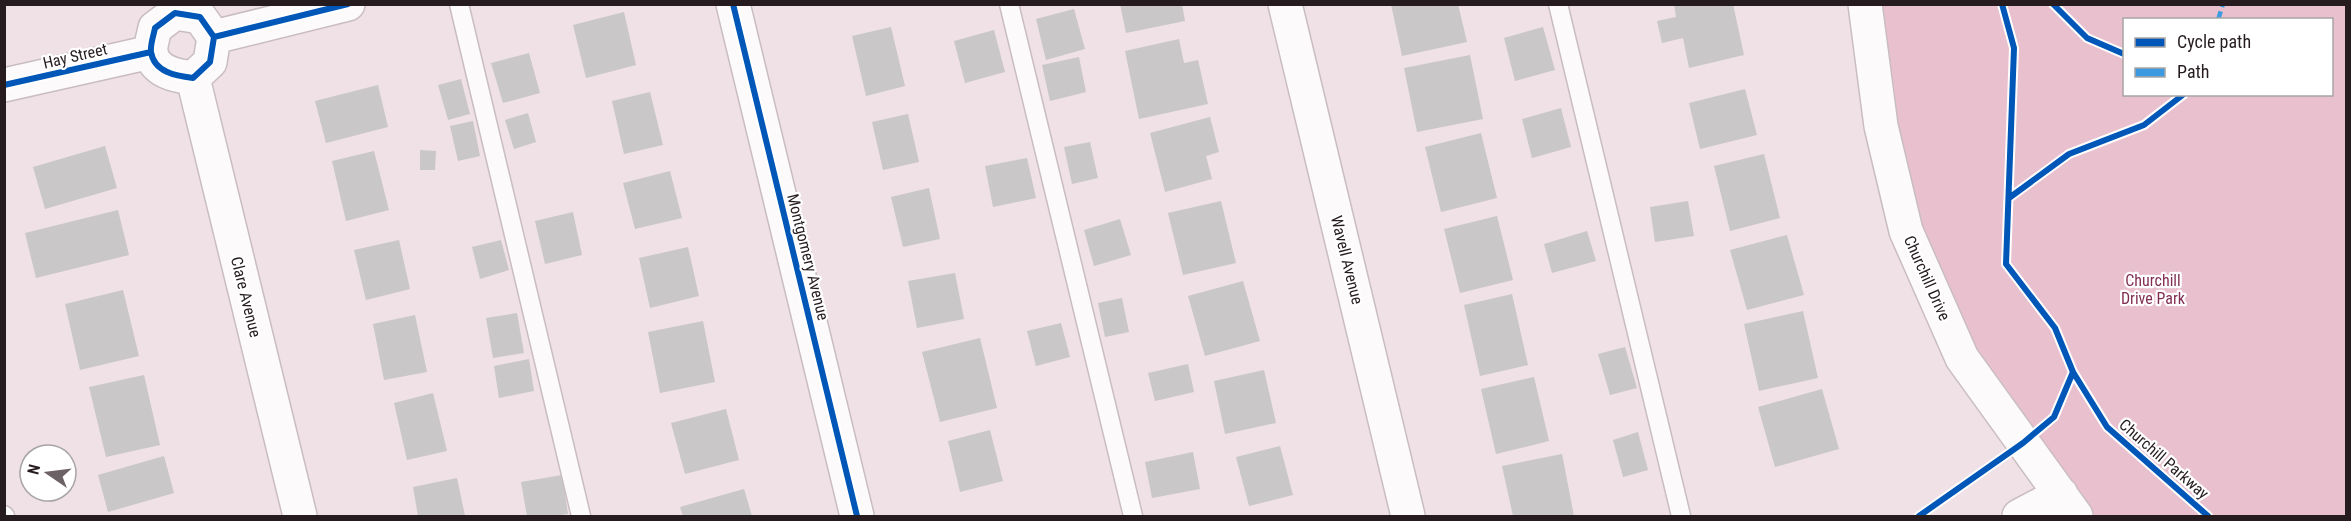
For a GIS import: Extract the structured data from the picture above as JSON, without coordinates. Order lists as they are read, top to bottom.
{
  "streets": {
    "street": [
      "Hay Street",
      "Montgomery Avenue",
      "Wavell Avenue",
      "Churchill Drive",
      "Clare Avenue"
    ],
    "cycle path": ["Churchill Parkway"]
  },
  "crossings": [
    ["Hay Street", "Clare Avenue"]
  ],
  "parks": ["Churchill Drive Park"],
  "legend": ["Cycle path", "Path"],
  "north": "left"
}
